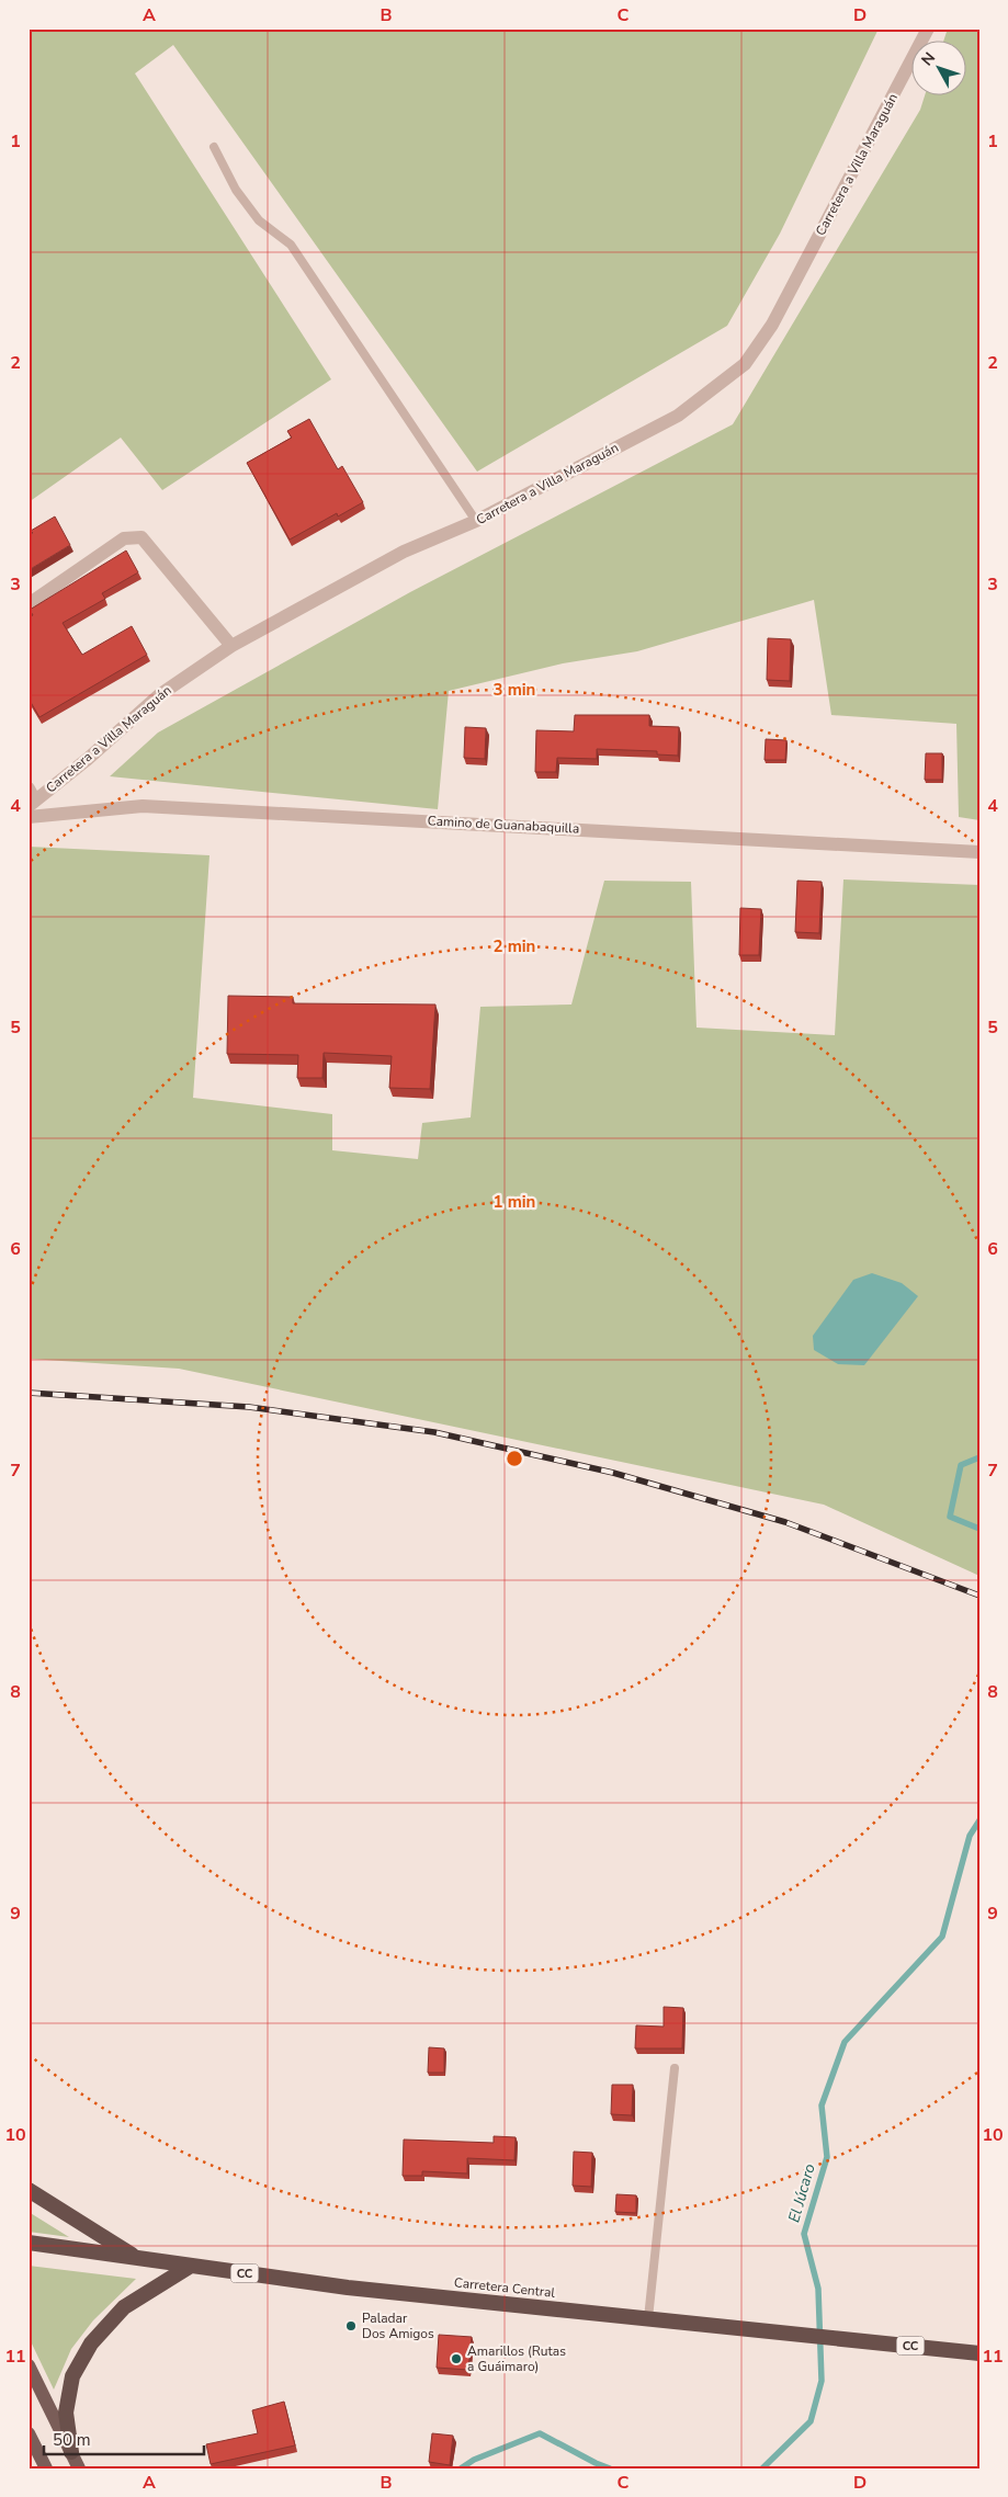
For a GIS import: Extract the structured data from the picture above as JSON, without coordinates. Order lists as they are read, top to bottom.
{
  "streets": {
    "highway": ["CC", "Carretera Central"],
    "street": ["Carretera a Villa Maraguán", "Camino de Guanabaquilla"]
  },
  "water": ["El Júcaro"],
  "places": ["Paladar Dos Amigos", "Amarillos (Rutas a Guáimaro)"],
  "scale_bar": "50 m",
  "north": "top left",
  "grid": {
    "columns": [
      "A",
      "B",
      "C",
      "D"
    ],
    "rows": [
      "1",
      "2",
      "3",
      "4",
      "5",
      "6",
      "7",
      "8",
      "9",
      "10",
      "11"
    ]
  },
  "rings": ["3 min", "2 min", "1 min"]
}
